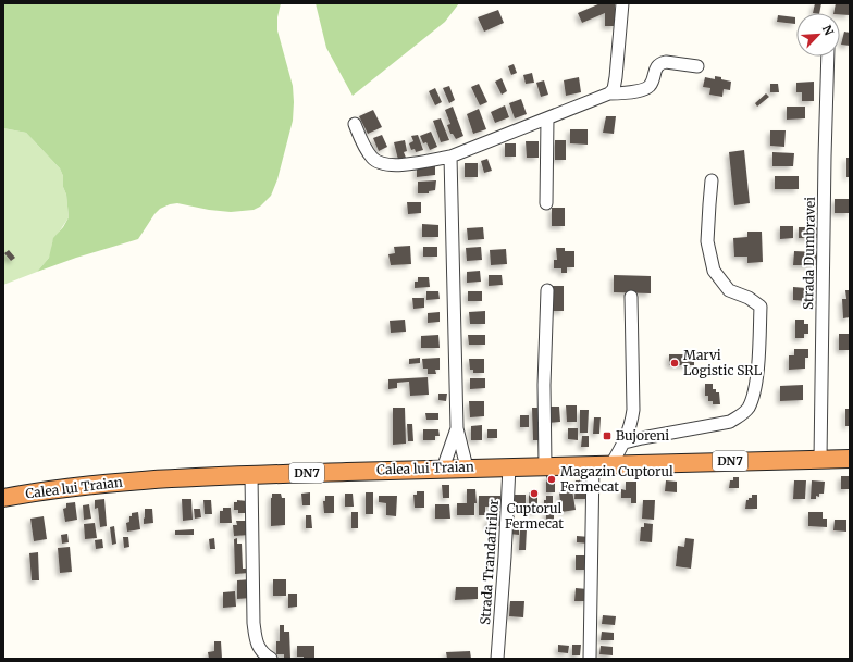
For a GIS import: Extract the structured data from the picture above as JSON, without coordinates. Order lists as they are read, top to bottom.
{
  "streets": {
    "highway": ["DN7", "Calea lui Traian"],
    "street": ["Strada Dumbravei", "Strada Trandafirilor"]
  },
  "crossings": [
    ["Strada Dumbravei", "Calea lui Traian"],
    ["Calea lui Traian", "Strada Trandafirilor"]
  ],
  "places": {
    "other": ["Marvi Logistic SRL", "Magazin Cuptorul Fermecat", "Cuptorul Fermecat"],
    "transit": ["Bujoreni"]
  },
  "north": "top right"
}
